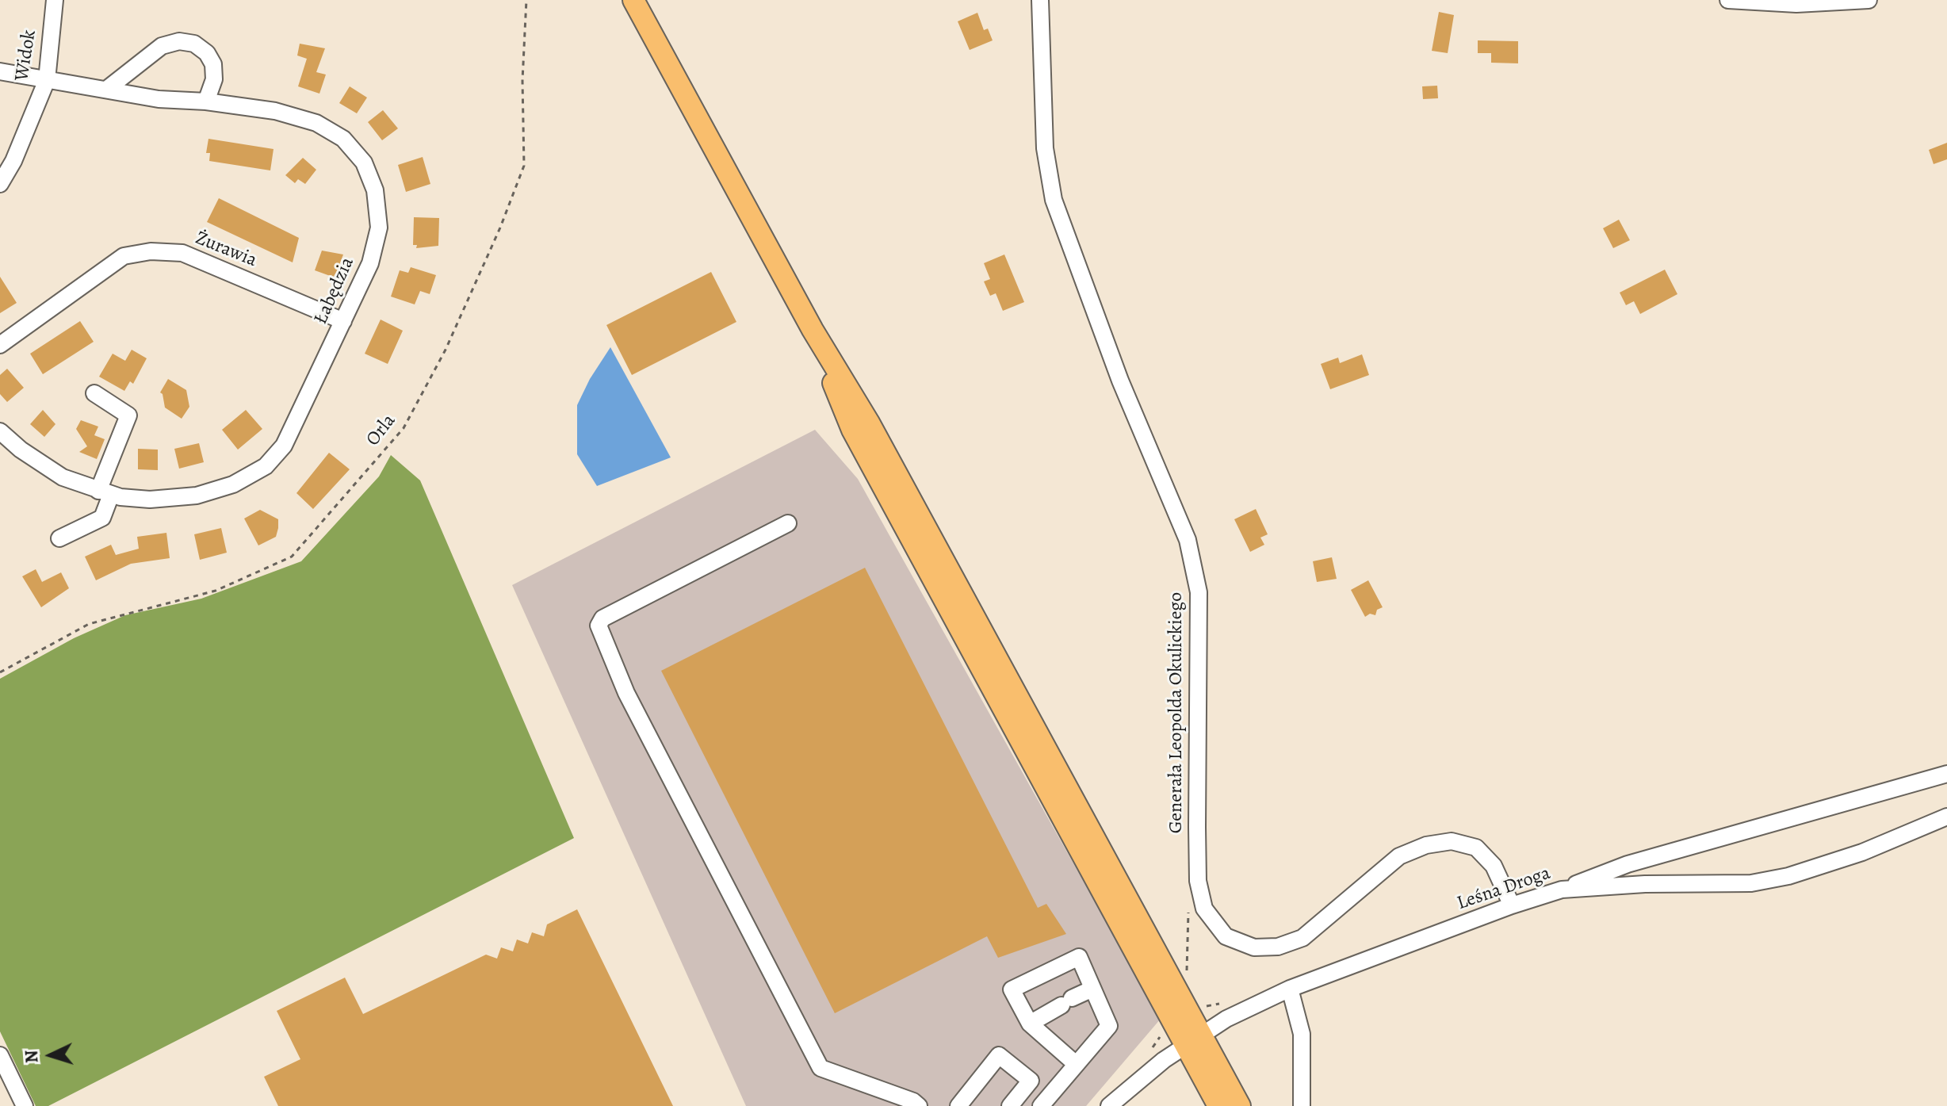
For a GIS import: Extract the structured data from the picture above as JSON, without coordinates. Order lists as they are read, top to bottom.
{
  "streets": {
    "street": [
      "Widok",
      "Żurawia",
      "Łabędzia",
      "Generała Leopolda Okulickiego",
      "Leśna Droga"
    ],
    "path": ["Orla"]
  },
  "crossings": [
    ["Widok", "Łabędzia"],
    ["Żurawia", "Łabędzia"],
    ["Generała Leopolda Okulickiego", "Leśna Droga"]
  ],
  "north": "left"
}
